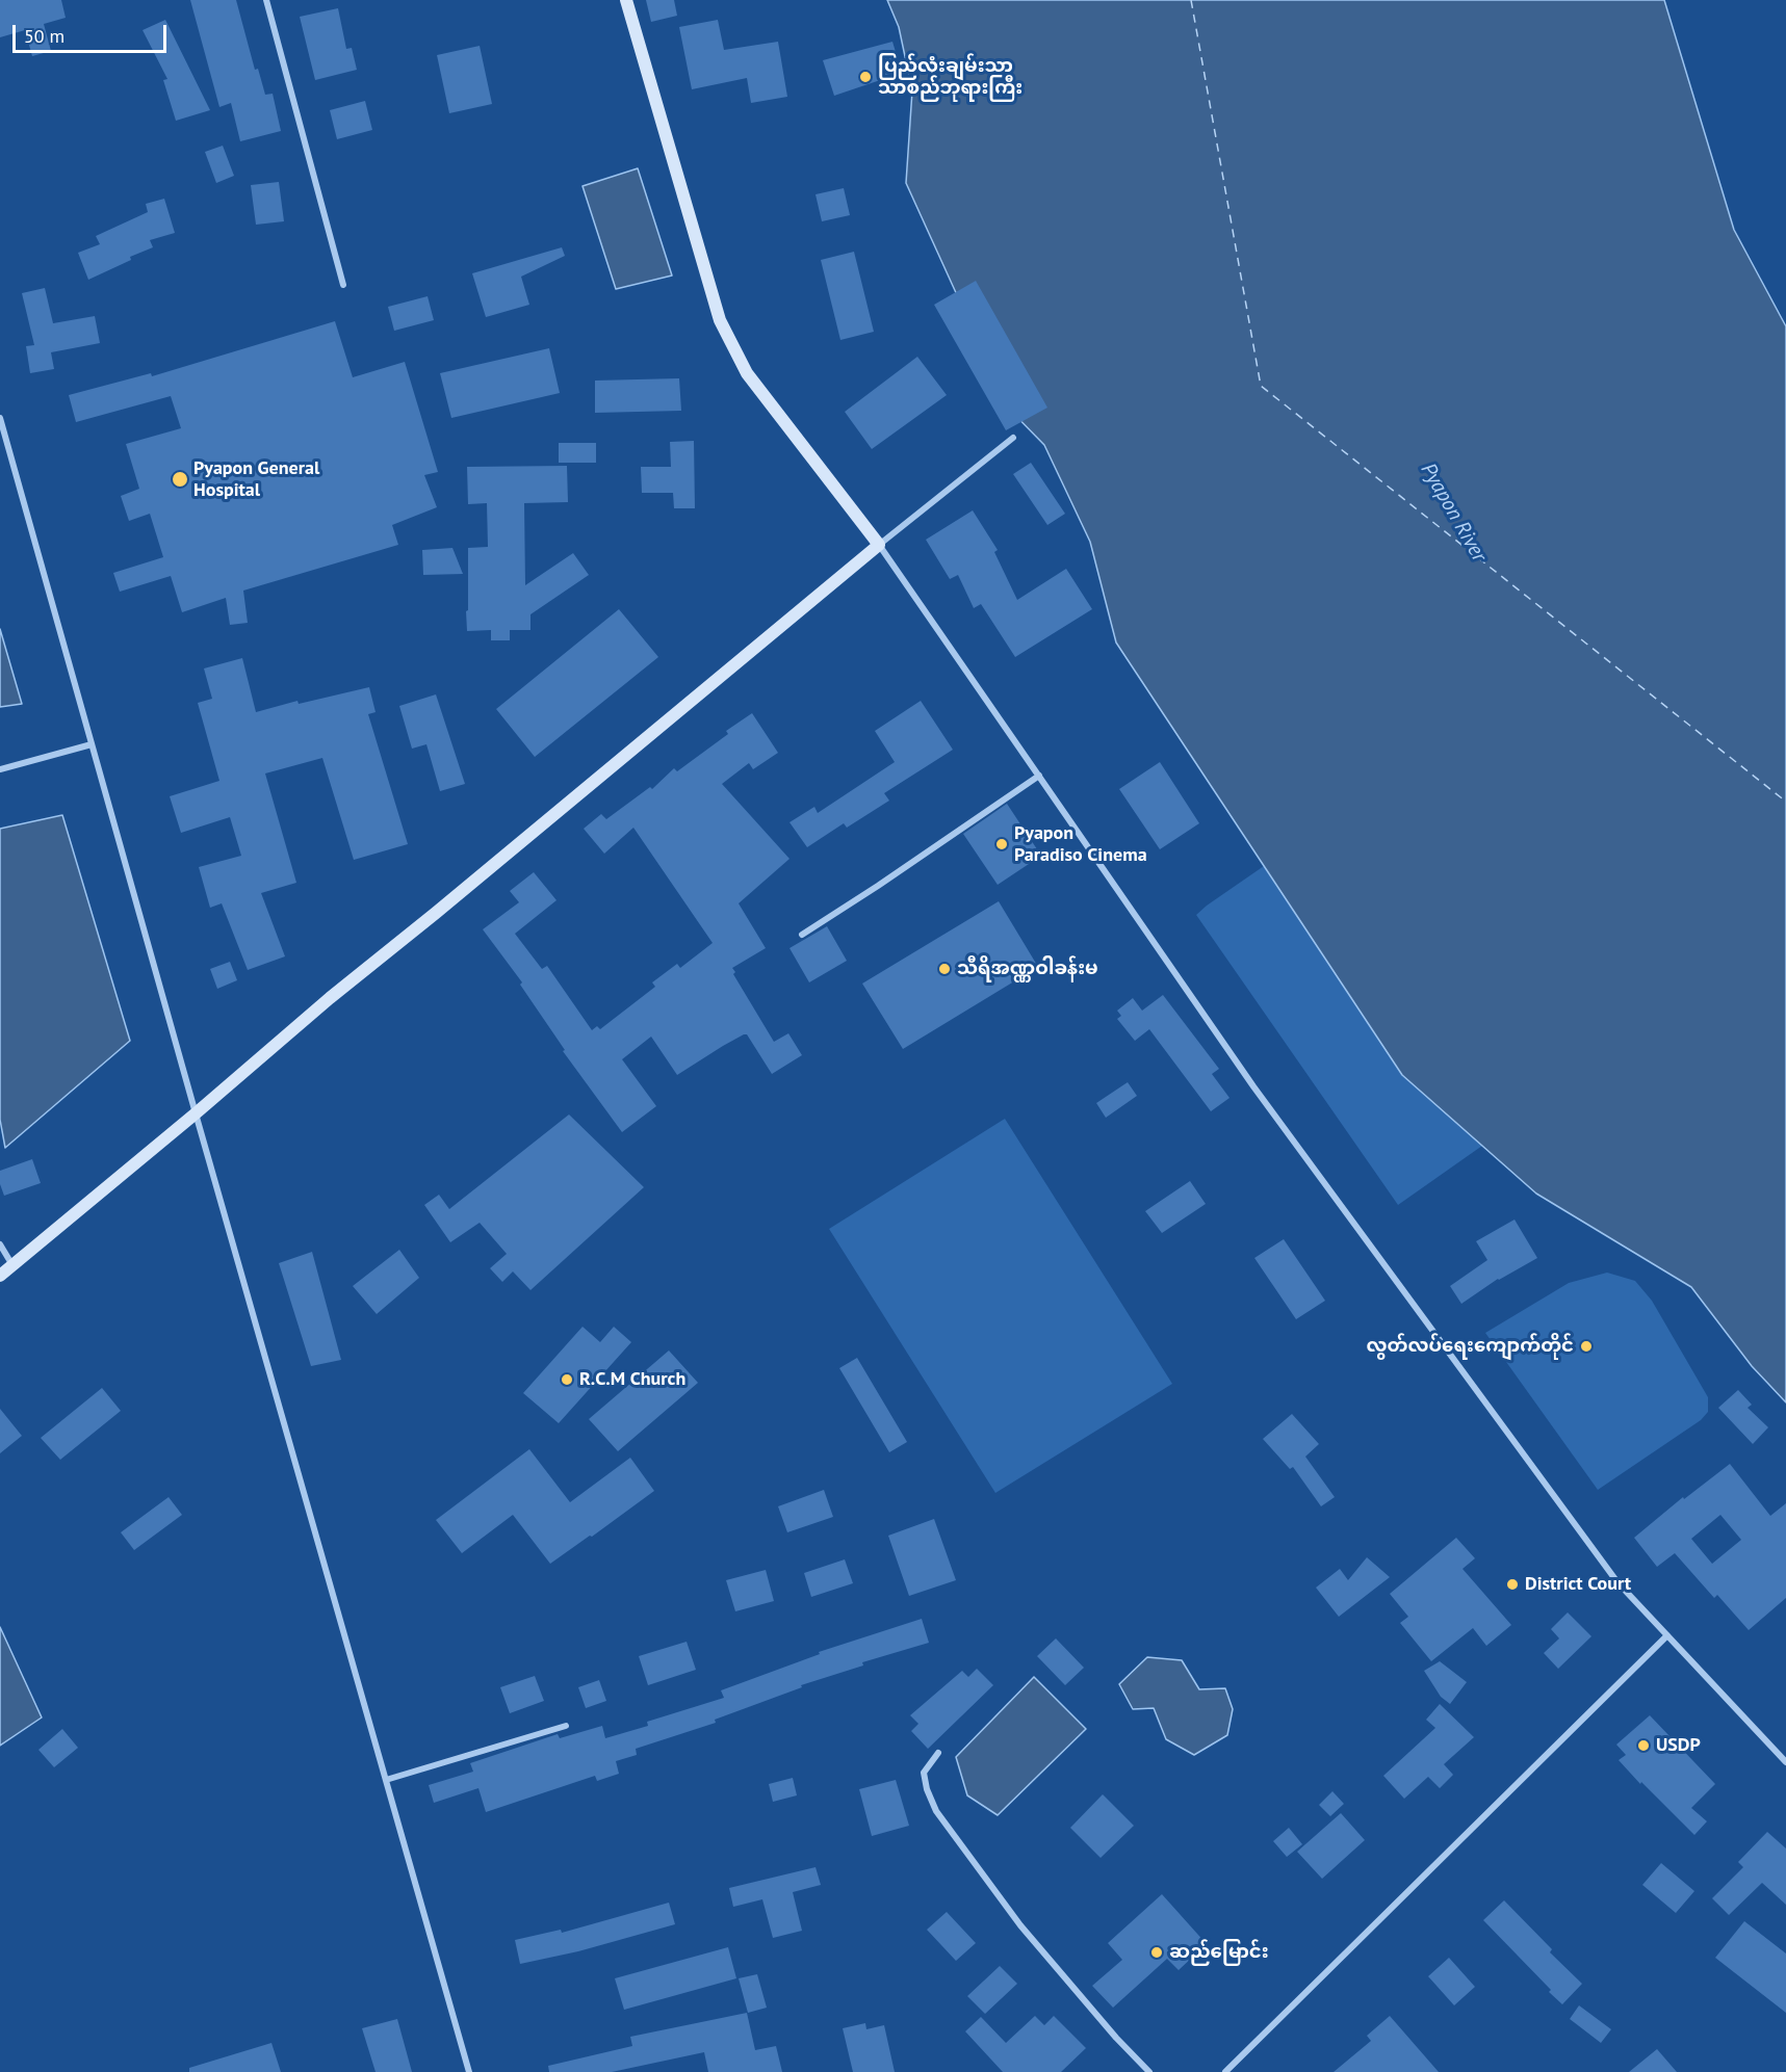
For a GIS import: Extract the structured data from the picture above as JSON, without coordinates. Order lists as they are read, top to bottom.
{
  "water": ["Pyapon River"],
  "places": [
    "ပြည်လုံးချမ်းသာ သာစည်ဘုရားကြီး",
    "Pyapon General Hospital",
    "Pyapon Paradiso Cinema",
    "သီရိအဏ္ဏဝါခန်းမ",
    "လွတ်လပ်ရေးကျောက်တိုင်",
    "R.C.M Church",
    "District Court",
    "USDP",
    "ဆည်မြောင်း"
  ],
  "scale_bar": "50 m"
}
